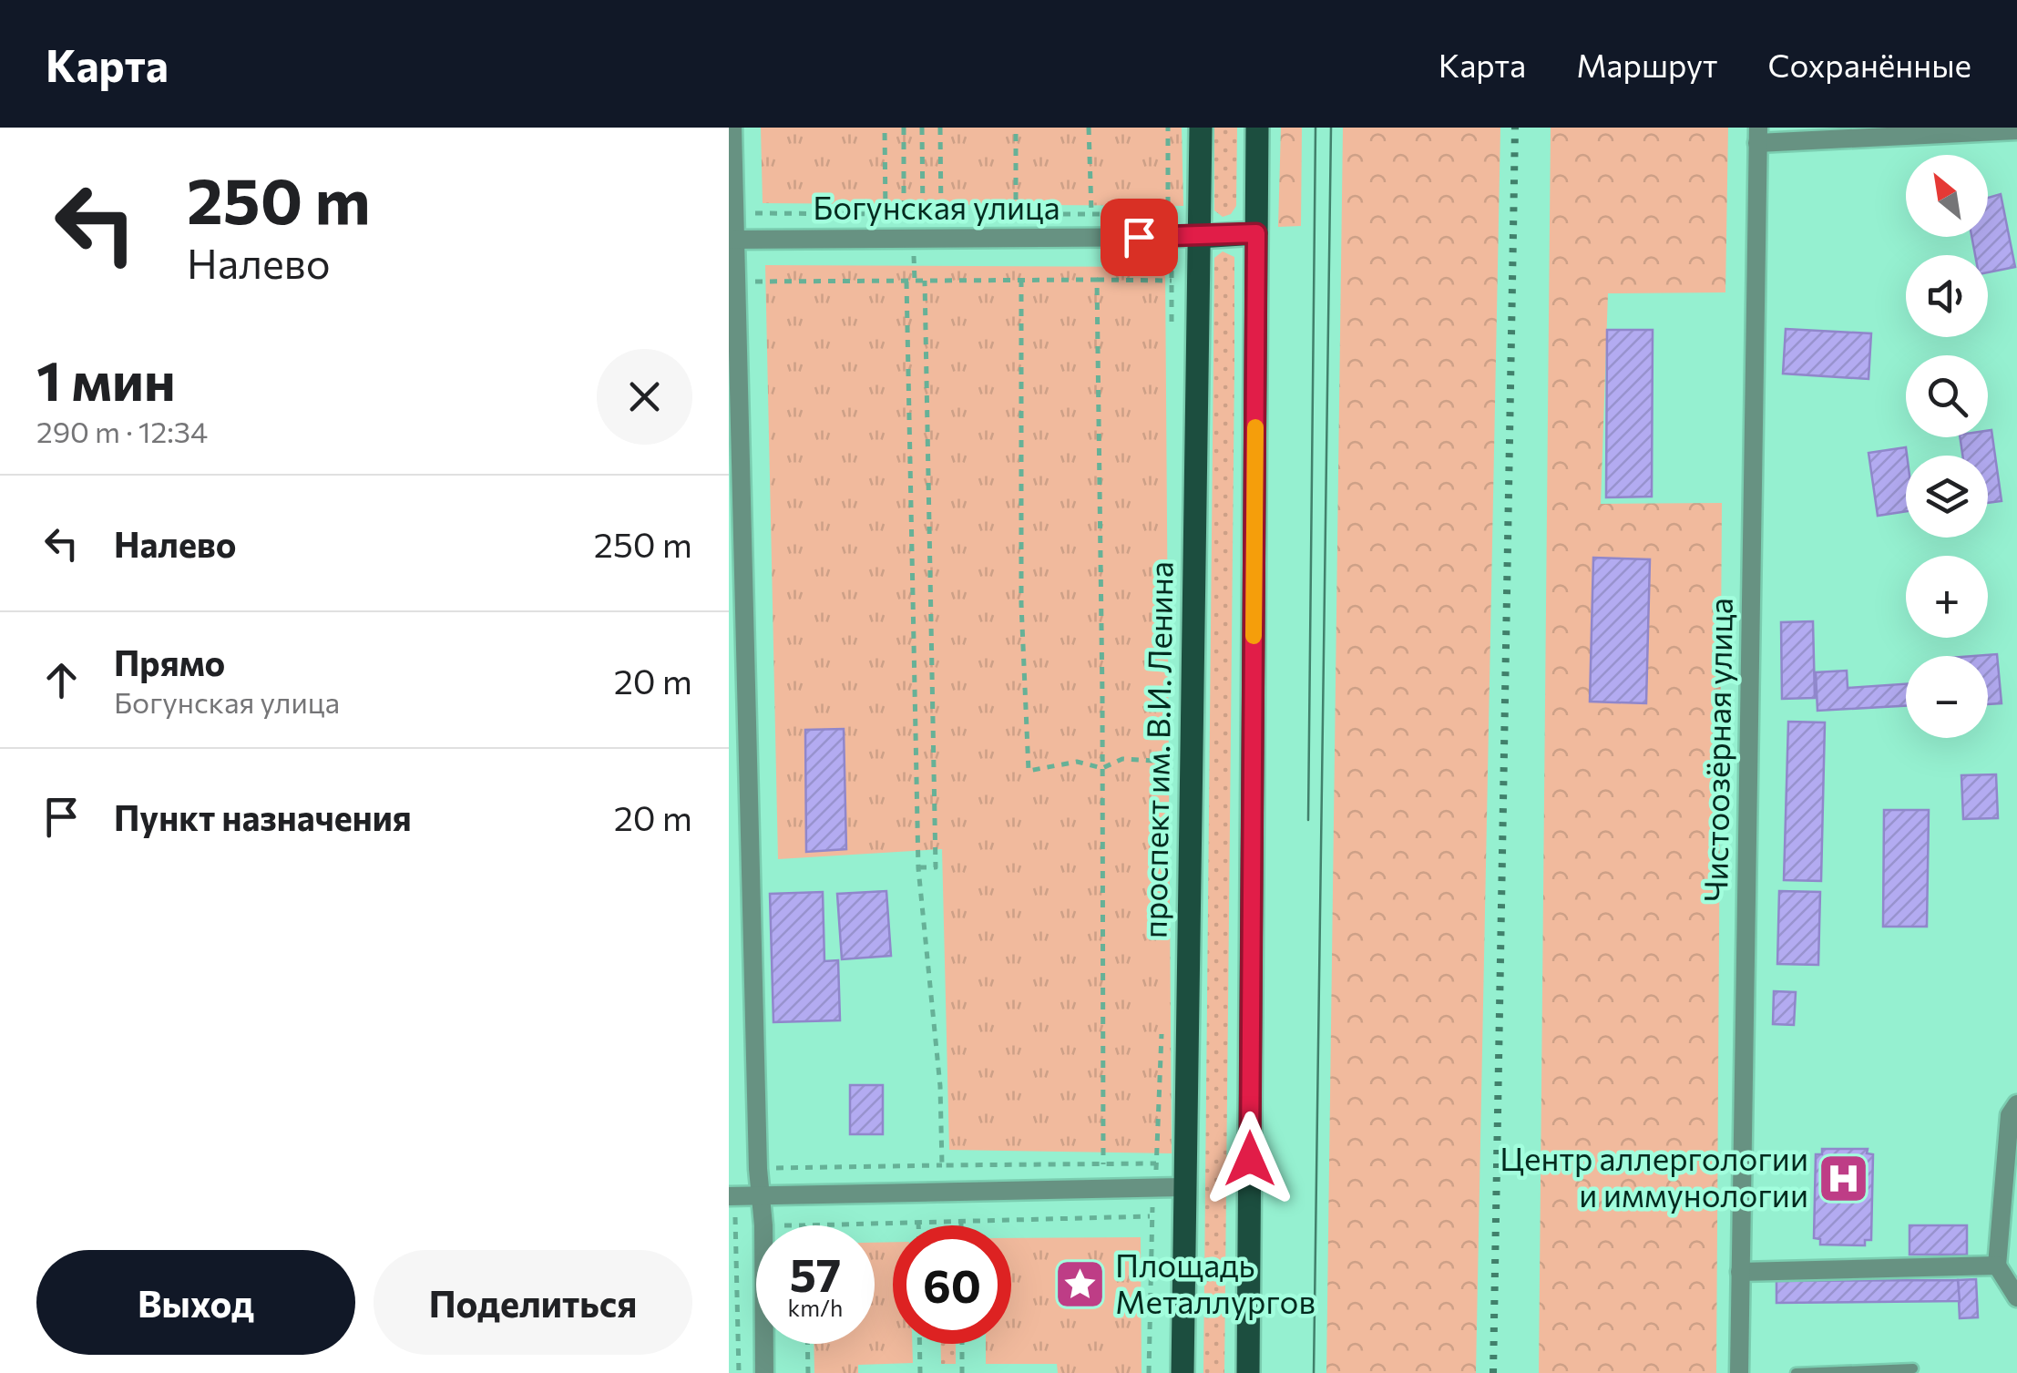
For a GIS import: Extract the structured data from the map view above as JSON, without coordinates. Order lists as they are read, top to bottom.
{
  "streets": {
    "main road": ["проспект им. В.И. Ленина"],
    "street": ["Богунская улица", "Чистоозёрная улица"]
  },
  "crossings": [
    ["Богунская улица", "проспект им. В.И. Ленина"]
  ],
  "places": {
    "hospital": ["Центр аллергологии и иммунологии"],
    "place": ["Площадь Металлургов"]
  },
  "north": "top left",
  "page": {
    "header": "Карта",
    "nav": ["Карта", "Маршрут", "Сохранённые"],
    "turn": ["250 m", "Налево"],
    "map_buttons": ["+", "−"],
    "heading": ["1 мин", "290 m · 12:34"],
    "list": [
      {
        "name": "Налево",
        "value": "250 m"
      },
      {
        "name": "Прямо",
        "note": "Богунская улица",
        "value": "20 m"
      },
      {
        "name": "Пункт назначения",
        "value": "20 m"
      }
    ],
    "speed": "57 km/h",
    "limit": "60",
    "buttons": ["Выход", "Поделиться"]
  }
}
